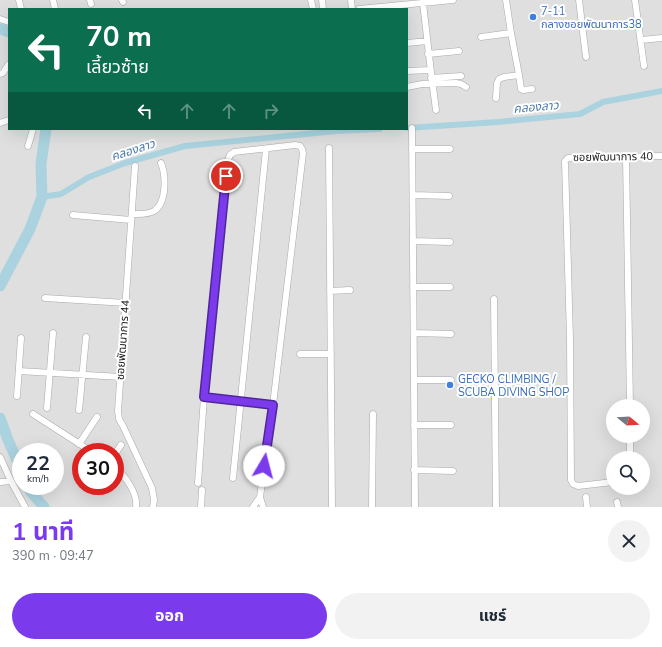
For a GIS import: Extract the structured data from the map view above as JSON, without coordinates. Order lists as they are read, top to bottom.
{
  "streets": {
    "street": ["ซอยพัฒนาการ 40", "ซอยพัฒนาการ 44"]
  },
  "water": ["คลองลาว"],
  "places": ["7-11 กลางซอยพัฒนาการ38", "GECKO CLIMBING / SCUBA DIVING SHOP"],
  "north": "right",
  "page": {
    "turn": ["70 m", "เลี้ยวซ้าย"],
    "speed": "22 km/h",
    "limit": "30",
    "heading": ["1 นาที", "390 m · 09:47"],
    "buttons": ["ออก", "แชร์"]
  }
}
